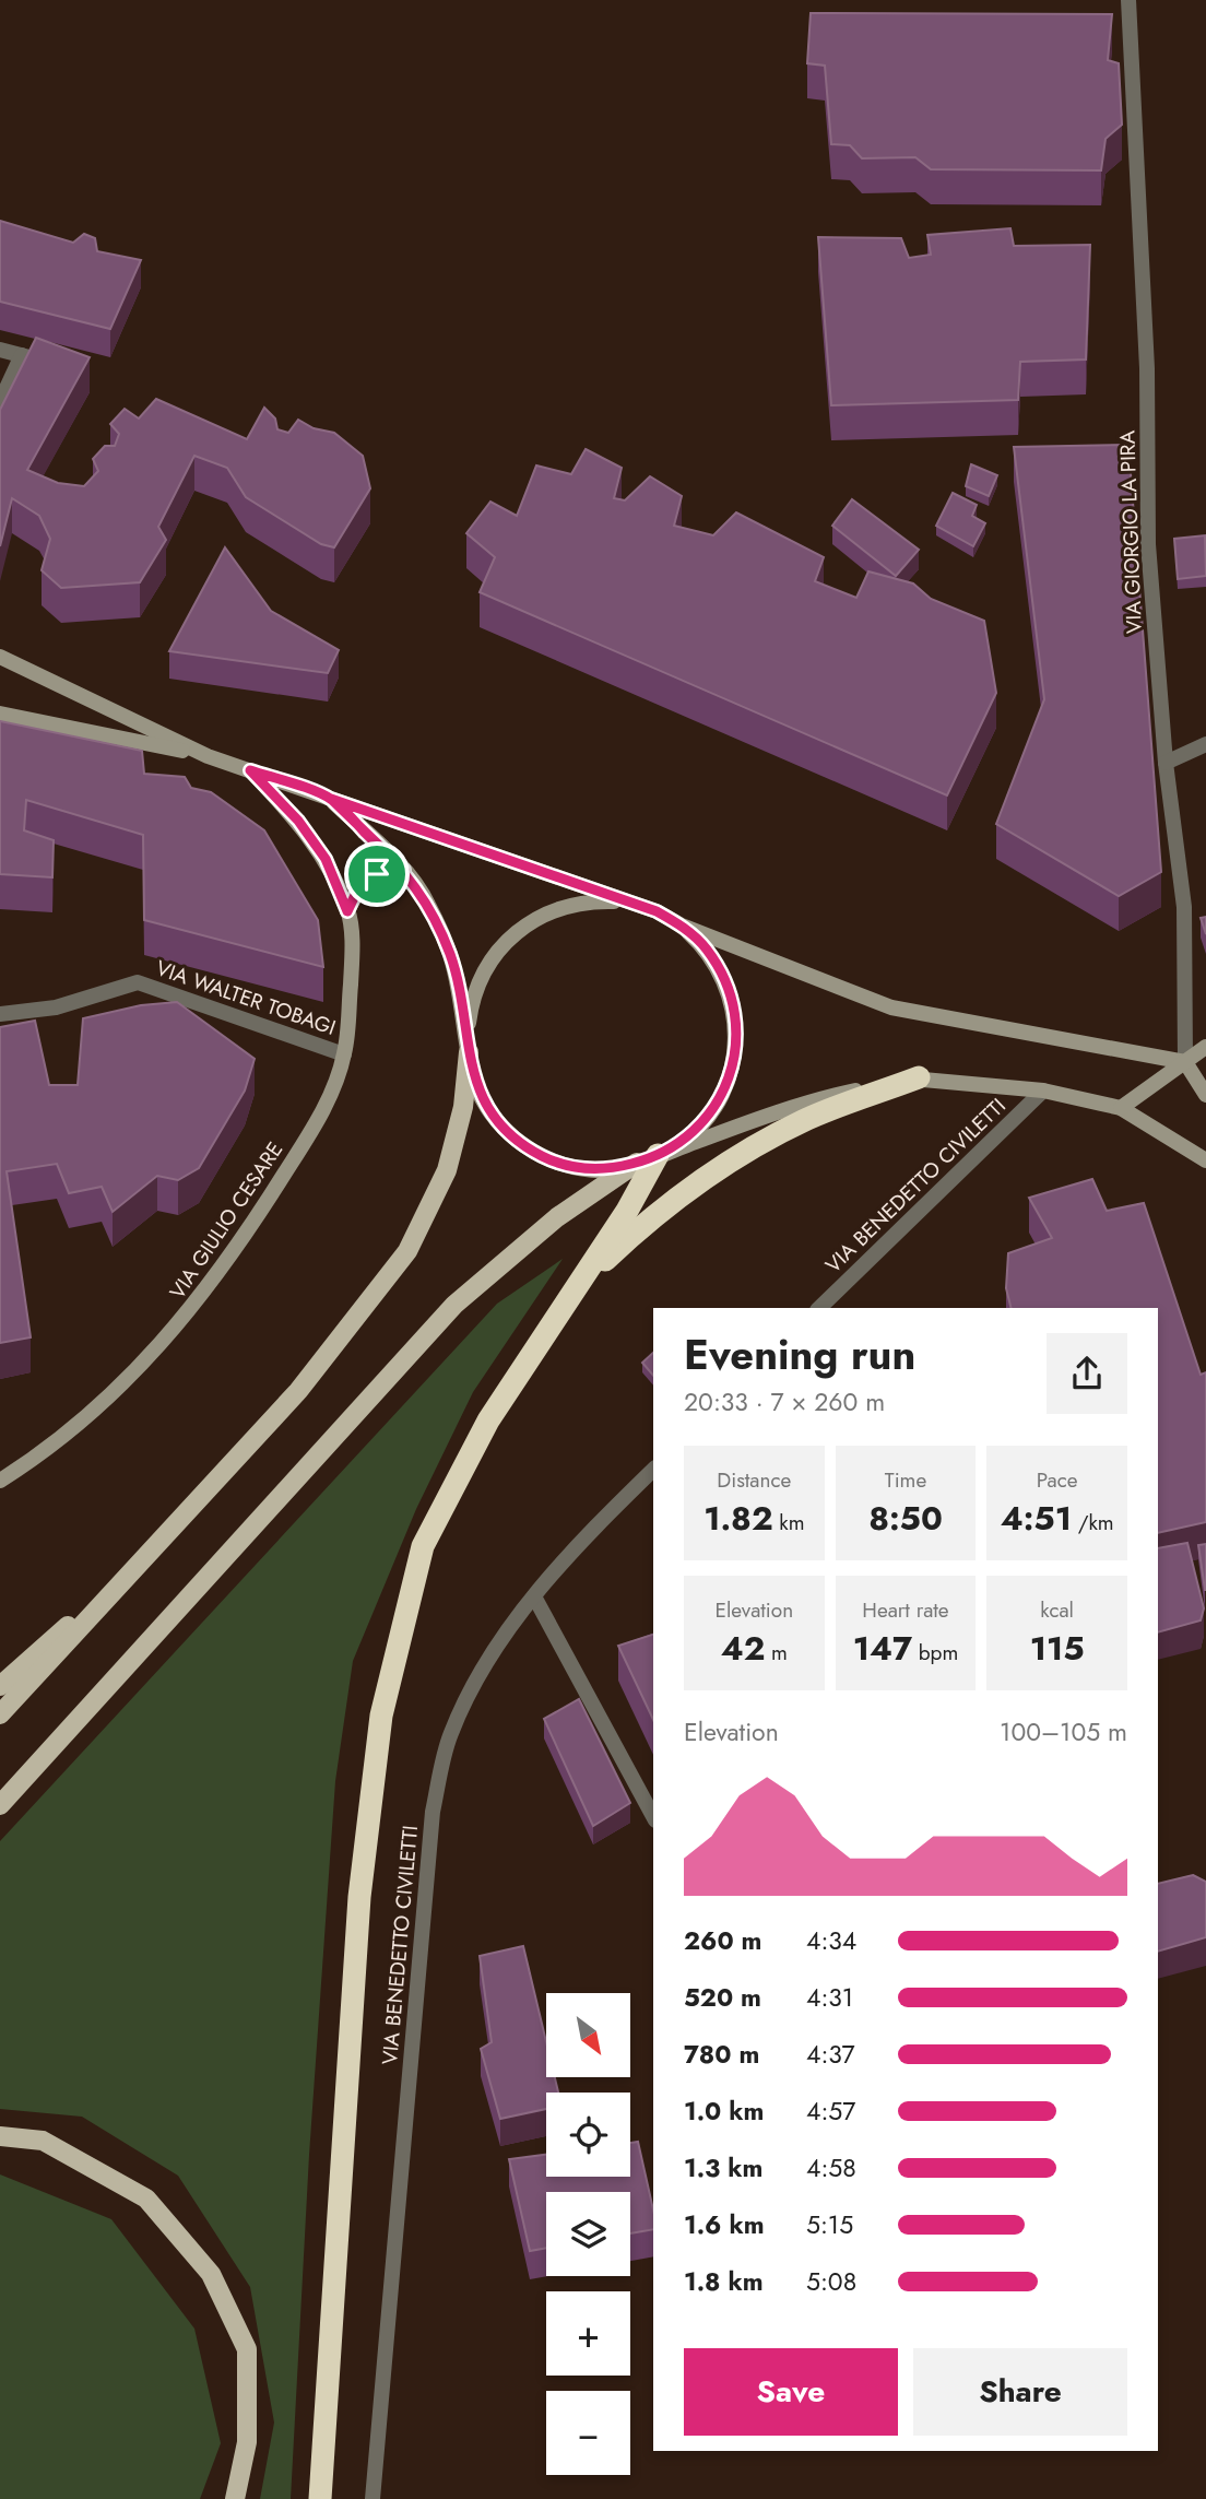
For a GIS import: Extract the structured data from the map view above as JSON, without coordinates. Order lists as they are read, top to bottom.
{
  "streets": {
    "main road": ["VIA GIULIO CESARE"],
    "street": ["VIA GIORGIO LA PIRA", "VIA WALTER TOBAGI", "VIA BENEDETTO CIVILETTI"]
  },
  "crossings": [
    ["VIA WALTER TOBAGI", "VIA GIULIO CESARE"]
  ],
  "north": "bottom right",
  "page": {
    "heading": ["Evening run", "20:33 · 7 × 260 m"],
    "stats": [
      ["Distance", "1.82 km"],
      ["Time", "8:50"],
      ["Pace", "4:51 /km"],
      ["Elevation", "42 m"],
      ["Heart rate", "147 bpm"],
      ["kcal", "115"]
    ],
    "chart": ["Elevation", "100–105 m"],
    "list": [
      {
        "name": "260 m",
        "note": "4:34"
      },
      {
        "name": "520 m",
        "note": "4:31"
      },
      {
        "name": "780 m",
        "note": "4:37"
      },
      {
        "name": "1.0 km",
        "note": "4:57"
      },
      {
        "name": "1.3 km",
        "note": "4:58"
      },
      {
        "name": "1.6 km",
        "note": "5:15"
      },
      {
        "name": "1.8 km",
        "note": "5:08"
      }
    ],
    "map_buttons": ["+", "−"],
    "buttons": ["Save", "Share"]
  }
}
